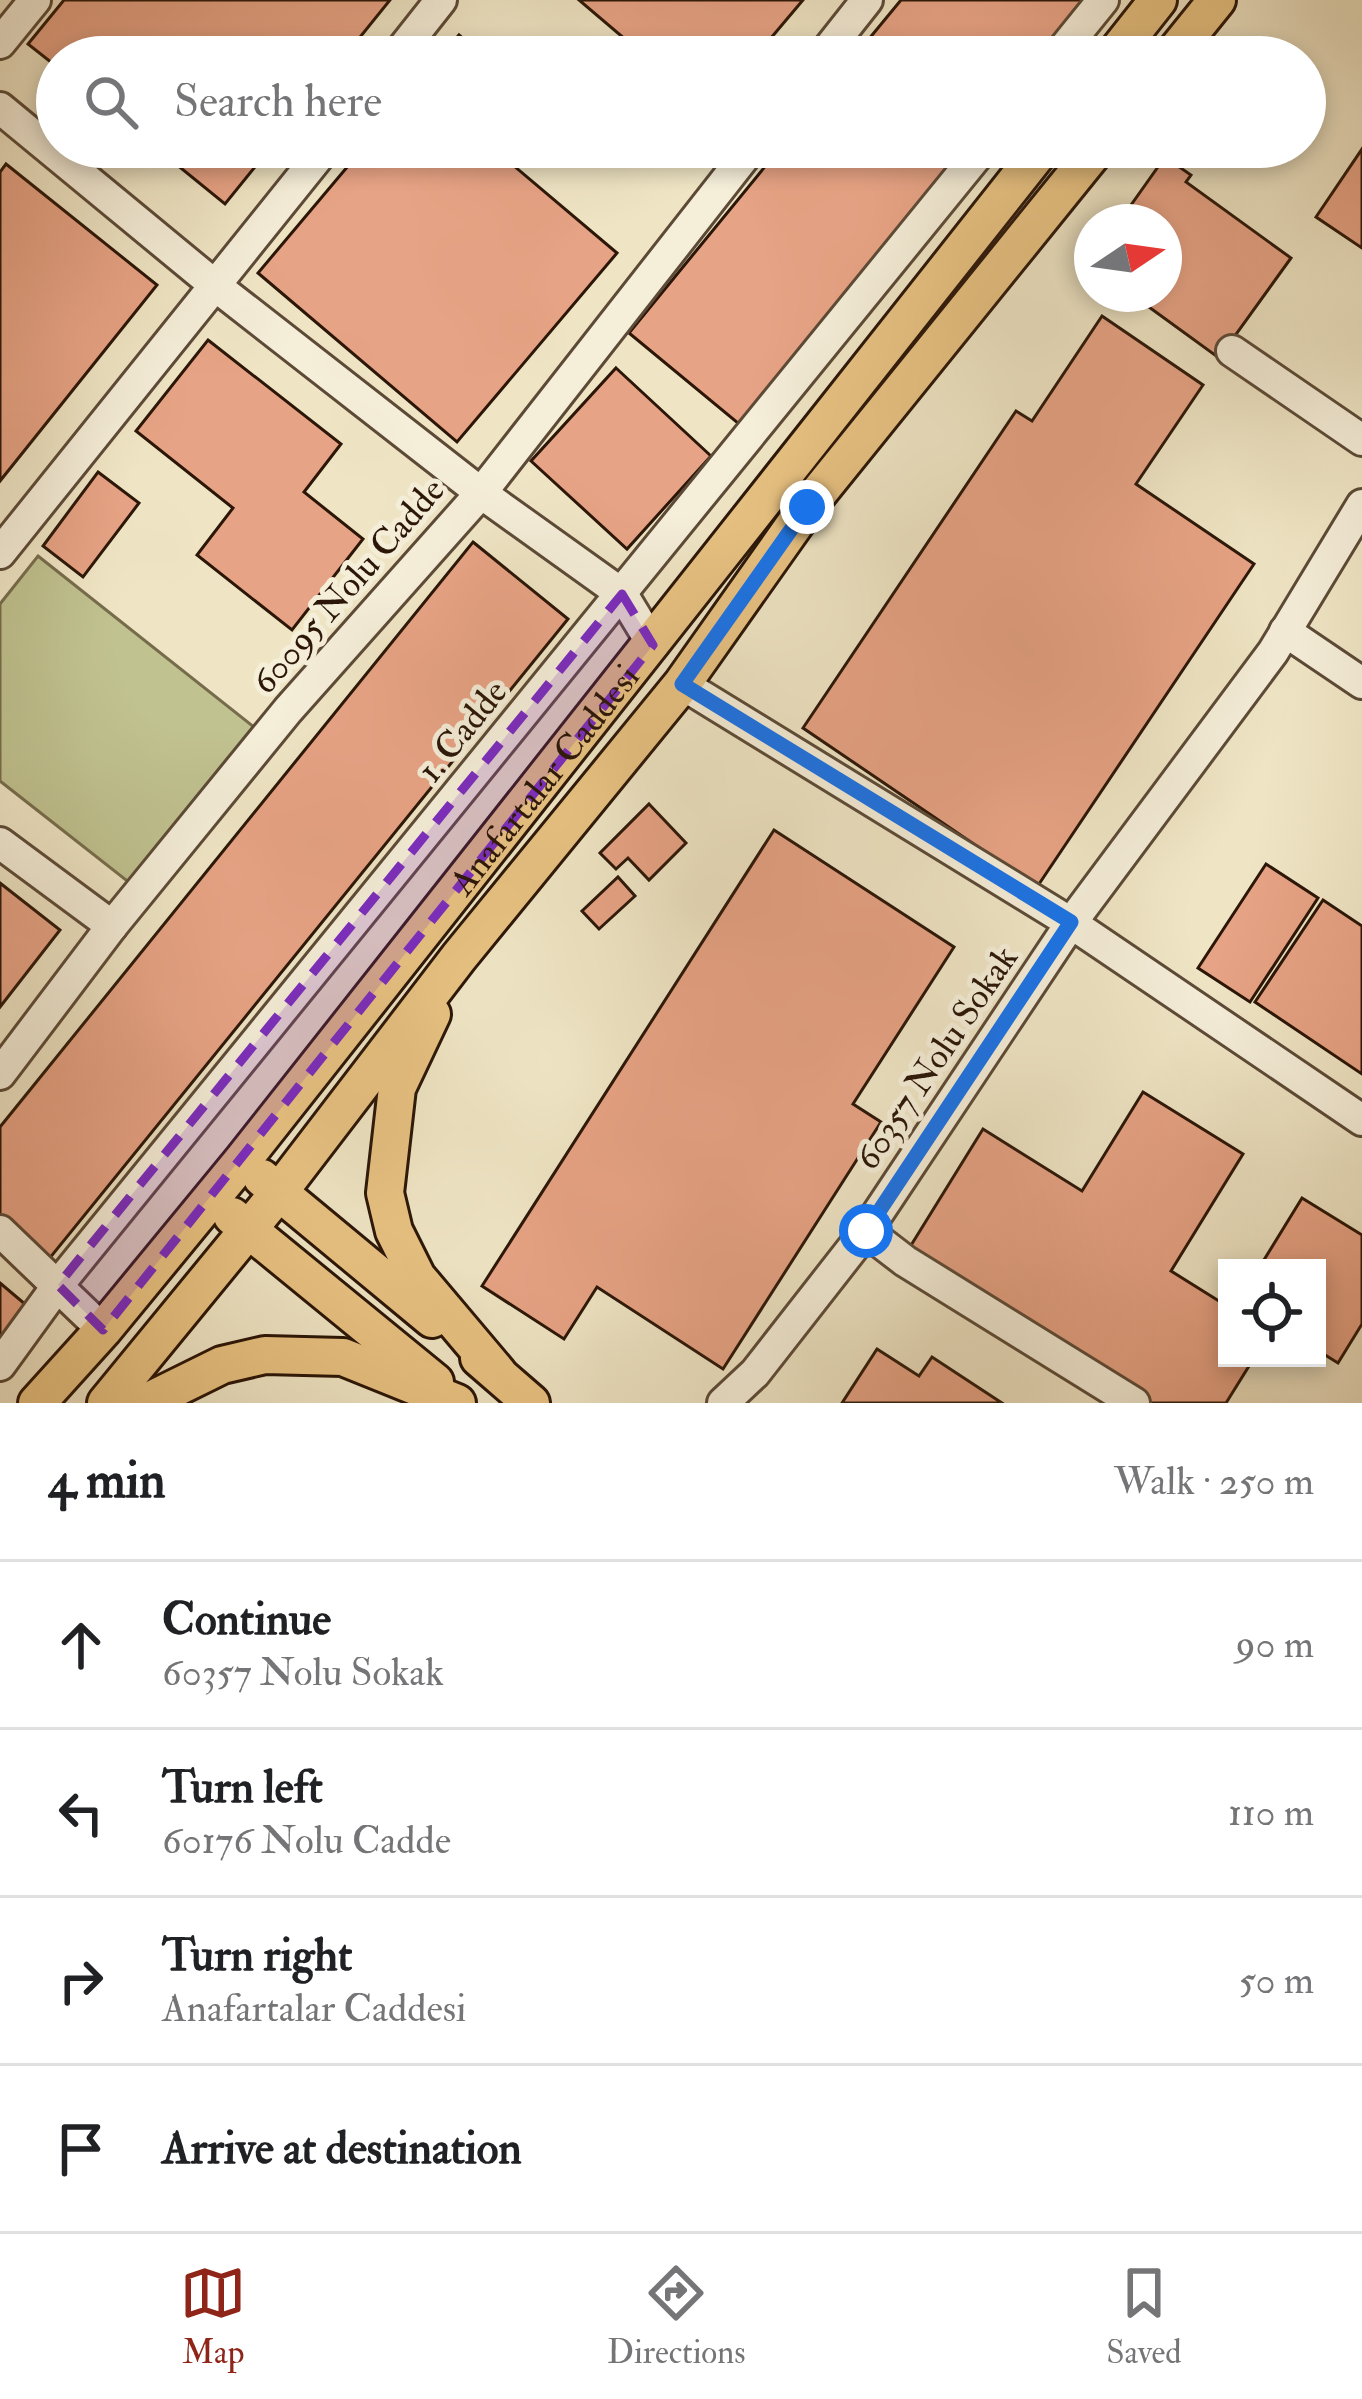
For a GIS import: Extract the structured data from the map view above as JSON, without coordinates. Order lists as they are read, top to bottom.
{
  "streets": {
    "main road": ["Anafartalar Caddesi"],
    "street": ["60095 Nolu Cadde", "1. Cadde", "60357 Nolu Sokak"]
  },
  "north": "right",
  "page": {
    "search": "Search here",
    "heading": ["4 min", "Walk · 250 m"],
    "list": [
      ["Continue", "60357 Nolu Sokak", "90 m"],
      ["Turn left", "60176 Nolu Cadde", "110 m"],
      ["Turn right", "Anafartalar Caddesi", "50 m"],
      "Arrive at destination"
    ],
    "nav": ["Map", "Directions", "Saved"]
  }
}
